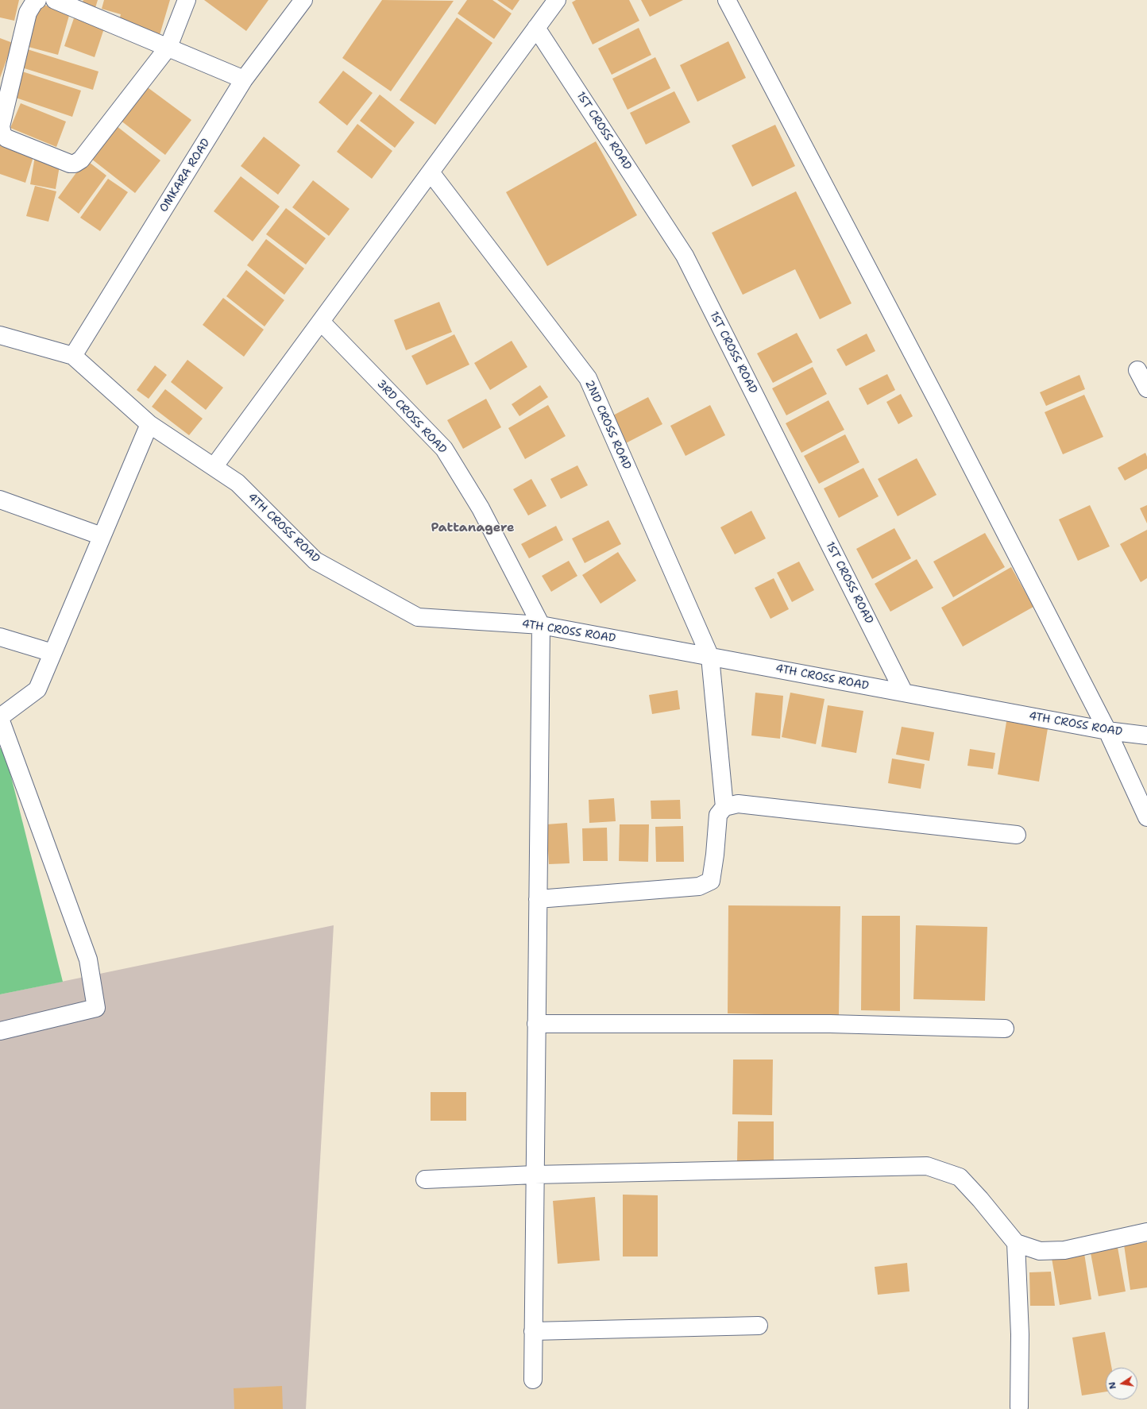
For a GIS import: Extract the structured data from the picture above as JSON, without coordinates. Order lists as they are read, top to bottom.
{
  "streets": {
    "street": [
      "1ST CROSS ROAD",
      "OMKARA ROAD",
      "3RD CROSS ROAD",
      "2ND CROSS ROAD",
      "4TH CROSS ROAD"
    ]
  },
  "crossings": [
    ["1ST CROSS ROAD", "4TH CROSS ROAD"],
    ["OMKARA ROAD", "4TH CROSS ROAD"],
    ["3RD CROSS ROAD", "4TH CROSS ROAD"],
    ["2ND CROSS ROAD", "4TH CROSS ROAD"]
  ],
  "districts": ["Pattanagere"],
  "north": "left"
}
